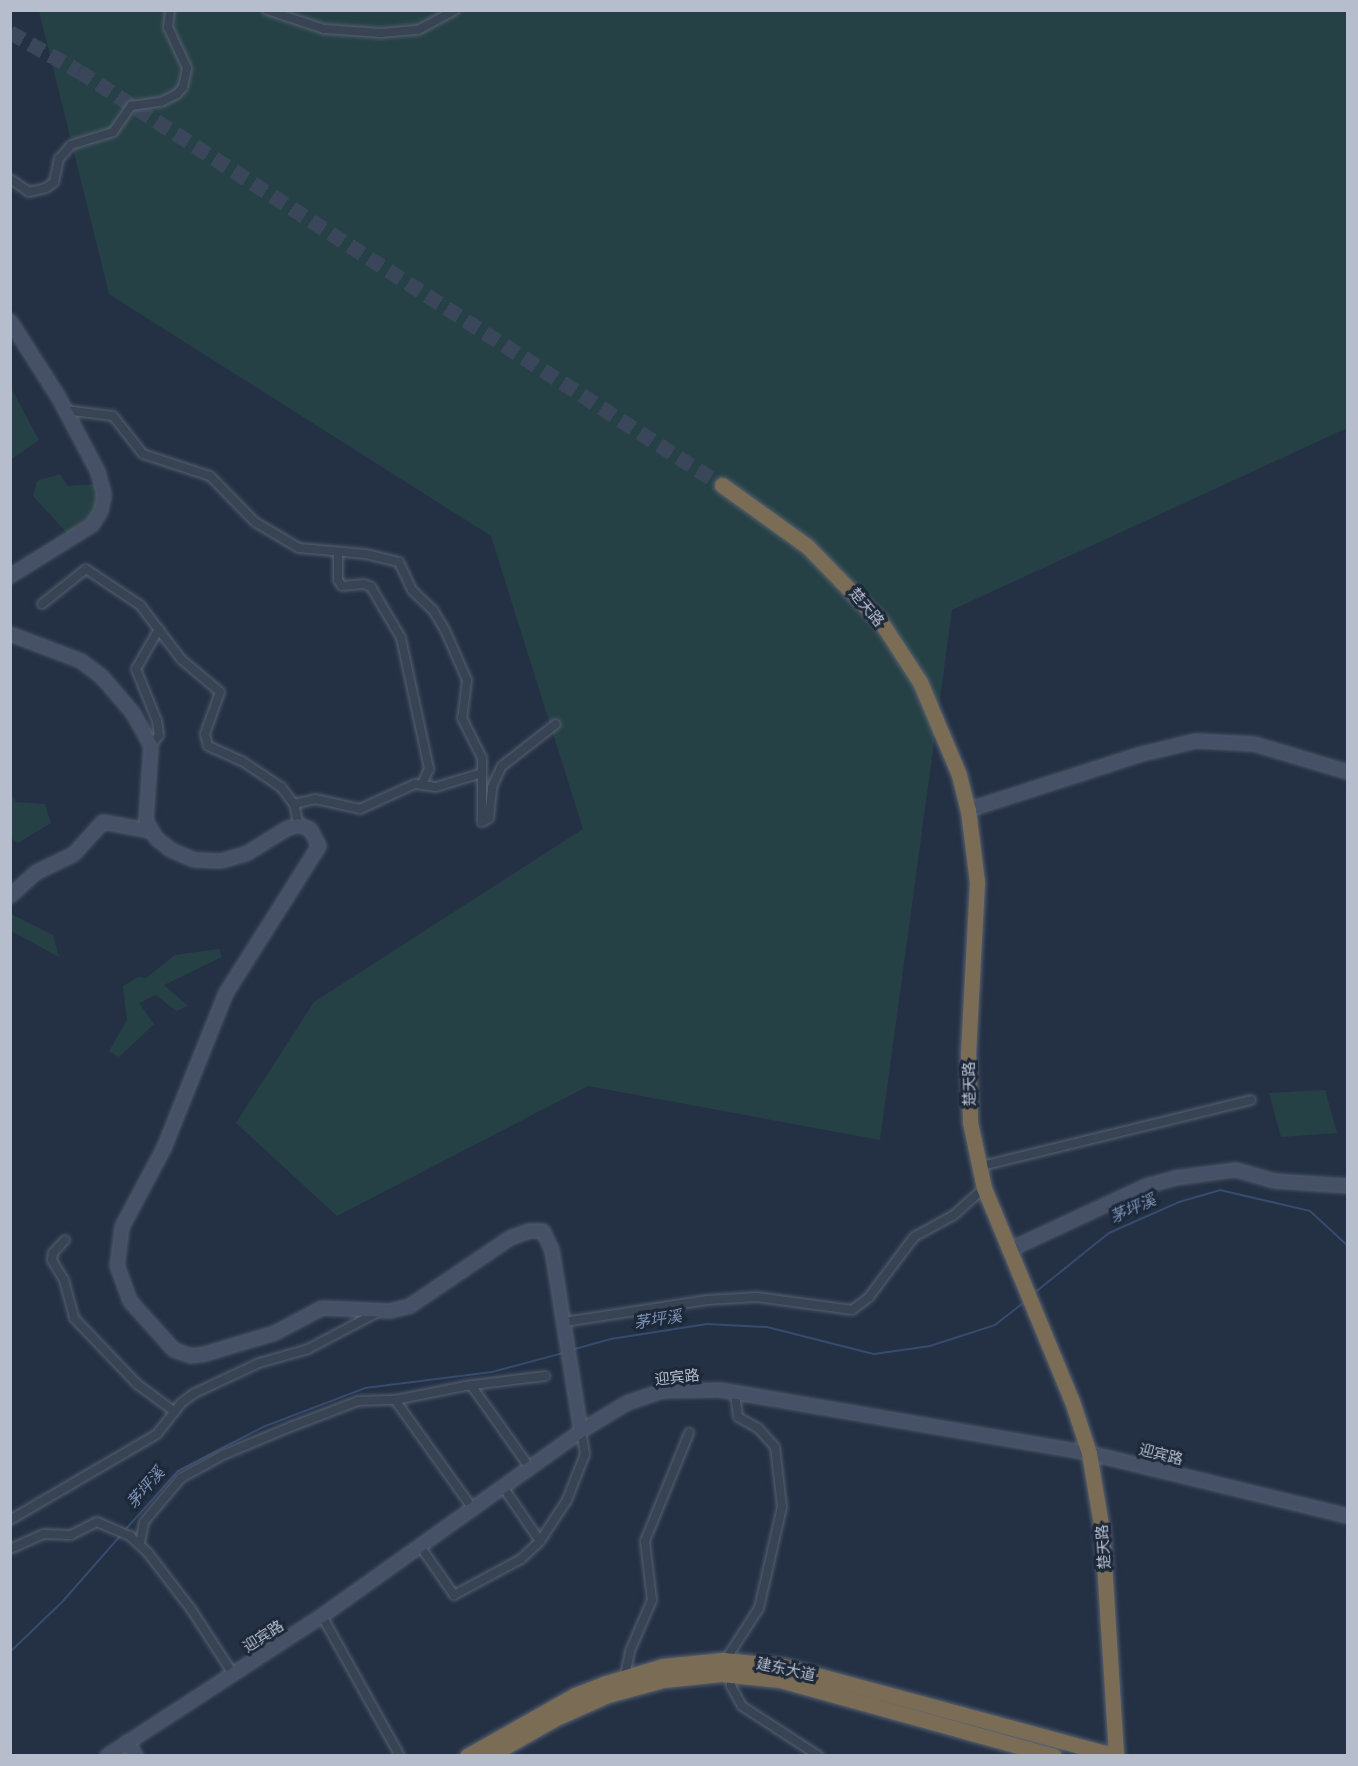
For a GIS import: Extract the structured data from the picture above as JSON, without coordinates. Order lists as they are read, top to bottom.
{
  "streets": {
    "highway": ["楚天路", "建东大道"],
    "street": ["迎宾路"]
  },
  "crossings": [
    ["楚天路", "迎宾路"],
    ["楚天路", "建东大道"]
  ],
  "water": ["茅坪溪"]
}
